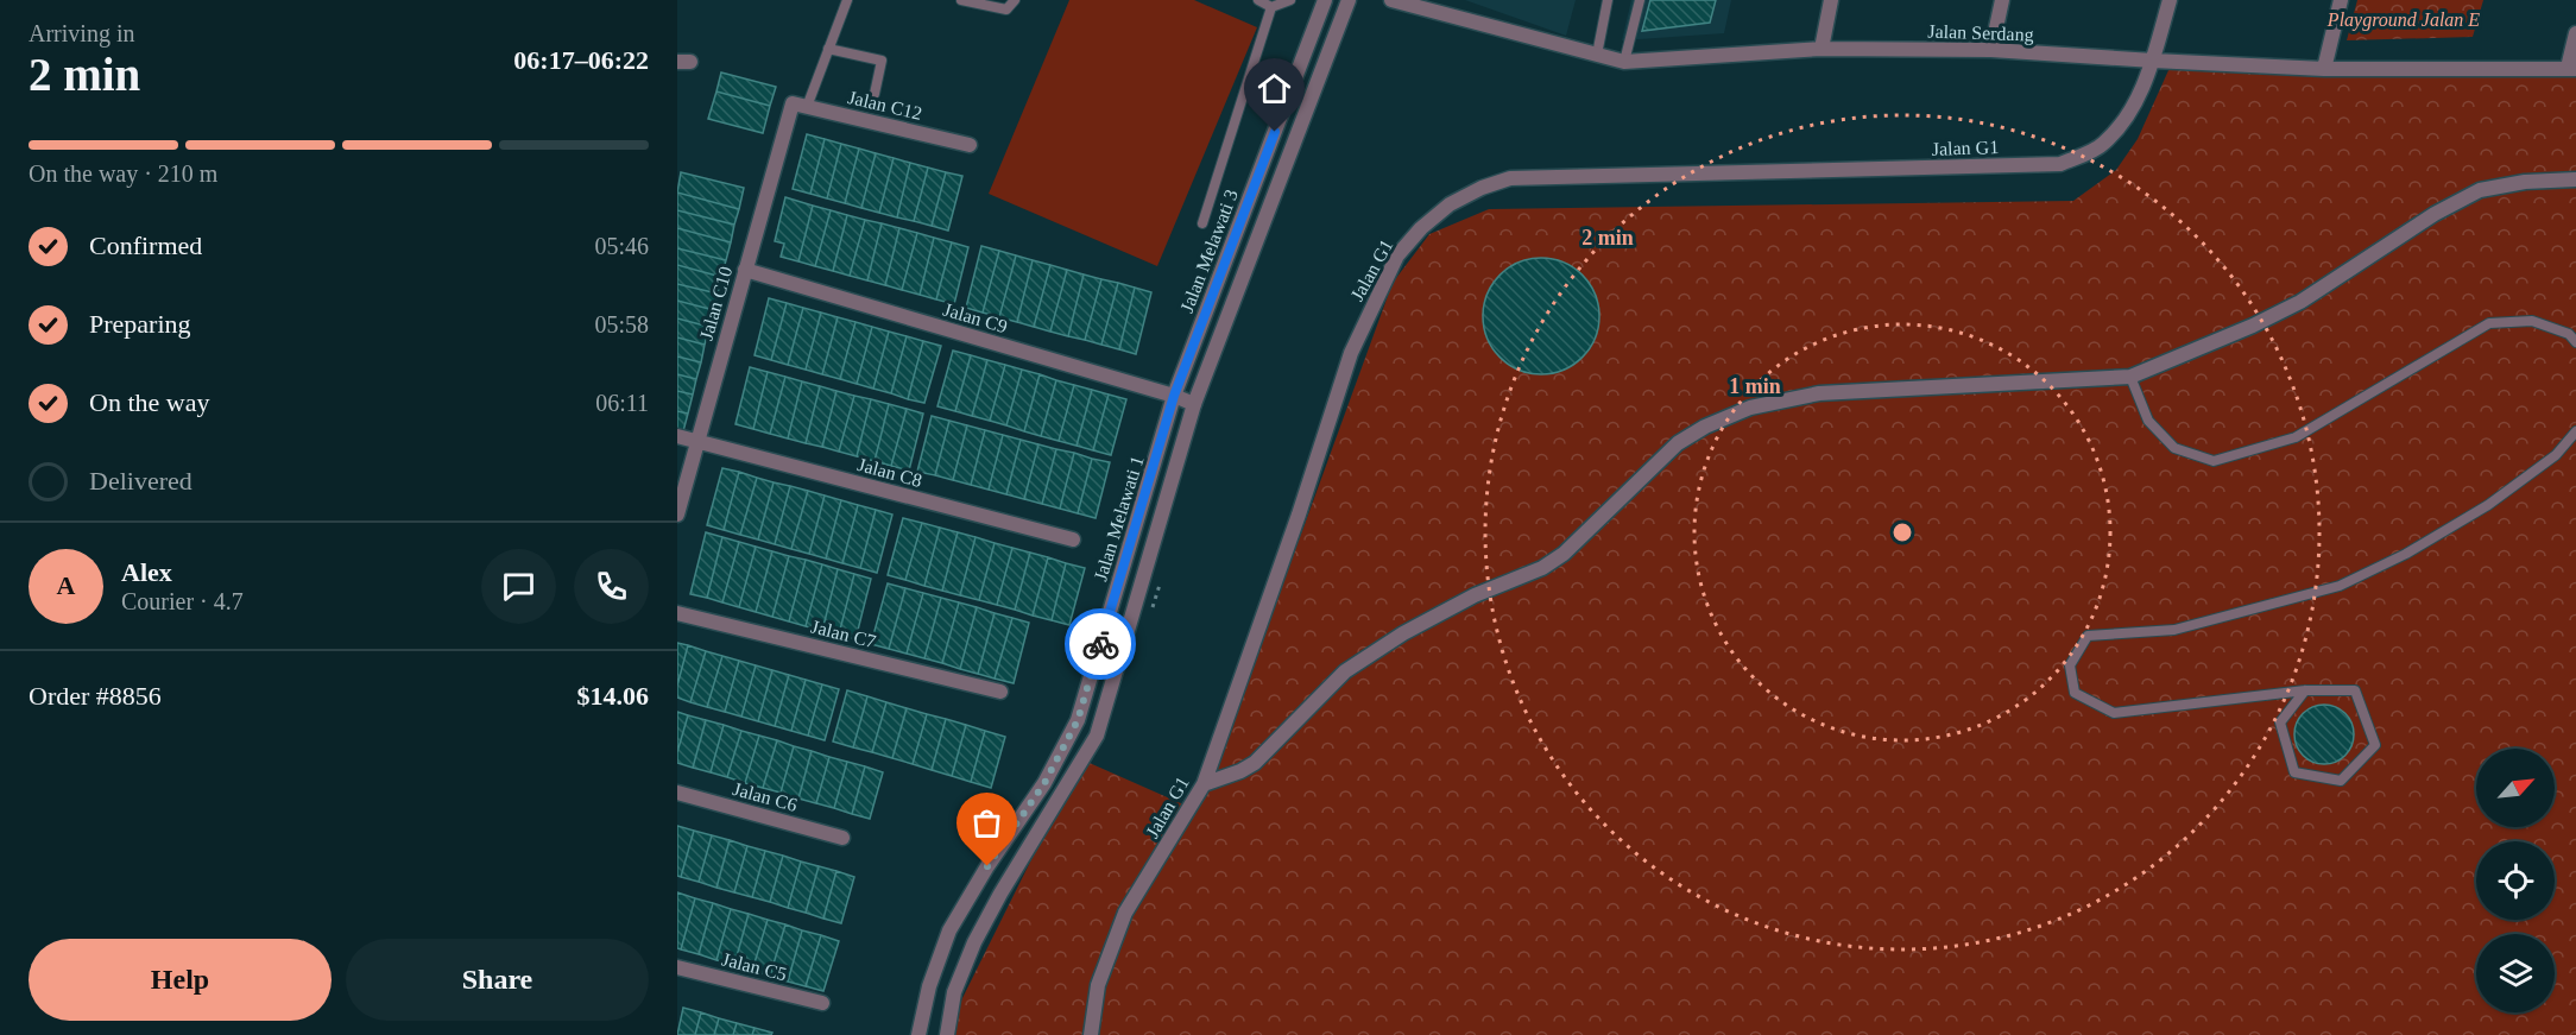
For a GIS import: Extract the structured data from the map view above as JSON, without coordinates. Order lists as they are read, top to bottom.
{
  "streets": {
    "street": [
      "Jalan Serdang",
      "Jalan C12",
      "Jalan G1",
      "Jalan Melawati 3",
      "Jalan C10",
      "Jalan C9",
      "Jalan C8",
      "Jalan Melawati 1",
      "Jalan C7",
      "Jalan C6",
      "Jalan C5"
    ]
  },
  "crossings": [
    ["Jalan Serdang", "Jalan G1"],
    ["Jalan C12", "Jalan C10"],
    ["Jalan Melawati 3", "Jalan C9"],
    ["Jalan Melawati 3", "Jalan Melawati 1"],
    ["Jalan C10", "Jalan C9"],
    ["Jalan C10", "Jalan C8"],
    ["Jalan C9", "Jalan Melawati 1"]
  ],
  "parks": ["Playground Jalan E"],
  "north": "top right",
  "page": {
    "heading": ["2 min", "Arriving in", "06:17–06:22"],
    "panel": [
      "Alex",
      "Courier · 4.7",
      "Order #8856",
      "$14.06"
    ],
    "bar": "On the way · 210 m",
    "list": [
      ["Confirmed", "05:46"],
      ["Preparing", "05:58"],
      ["On the way", "06:11"],
      "Delivered"
    ],
    "round": "A",
    "buttons": ["Help", "Share"]
  },
  "rings": ["2 min", "1 min"]
}
